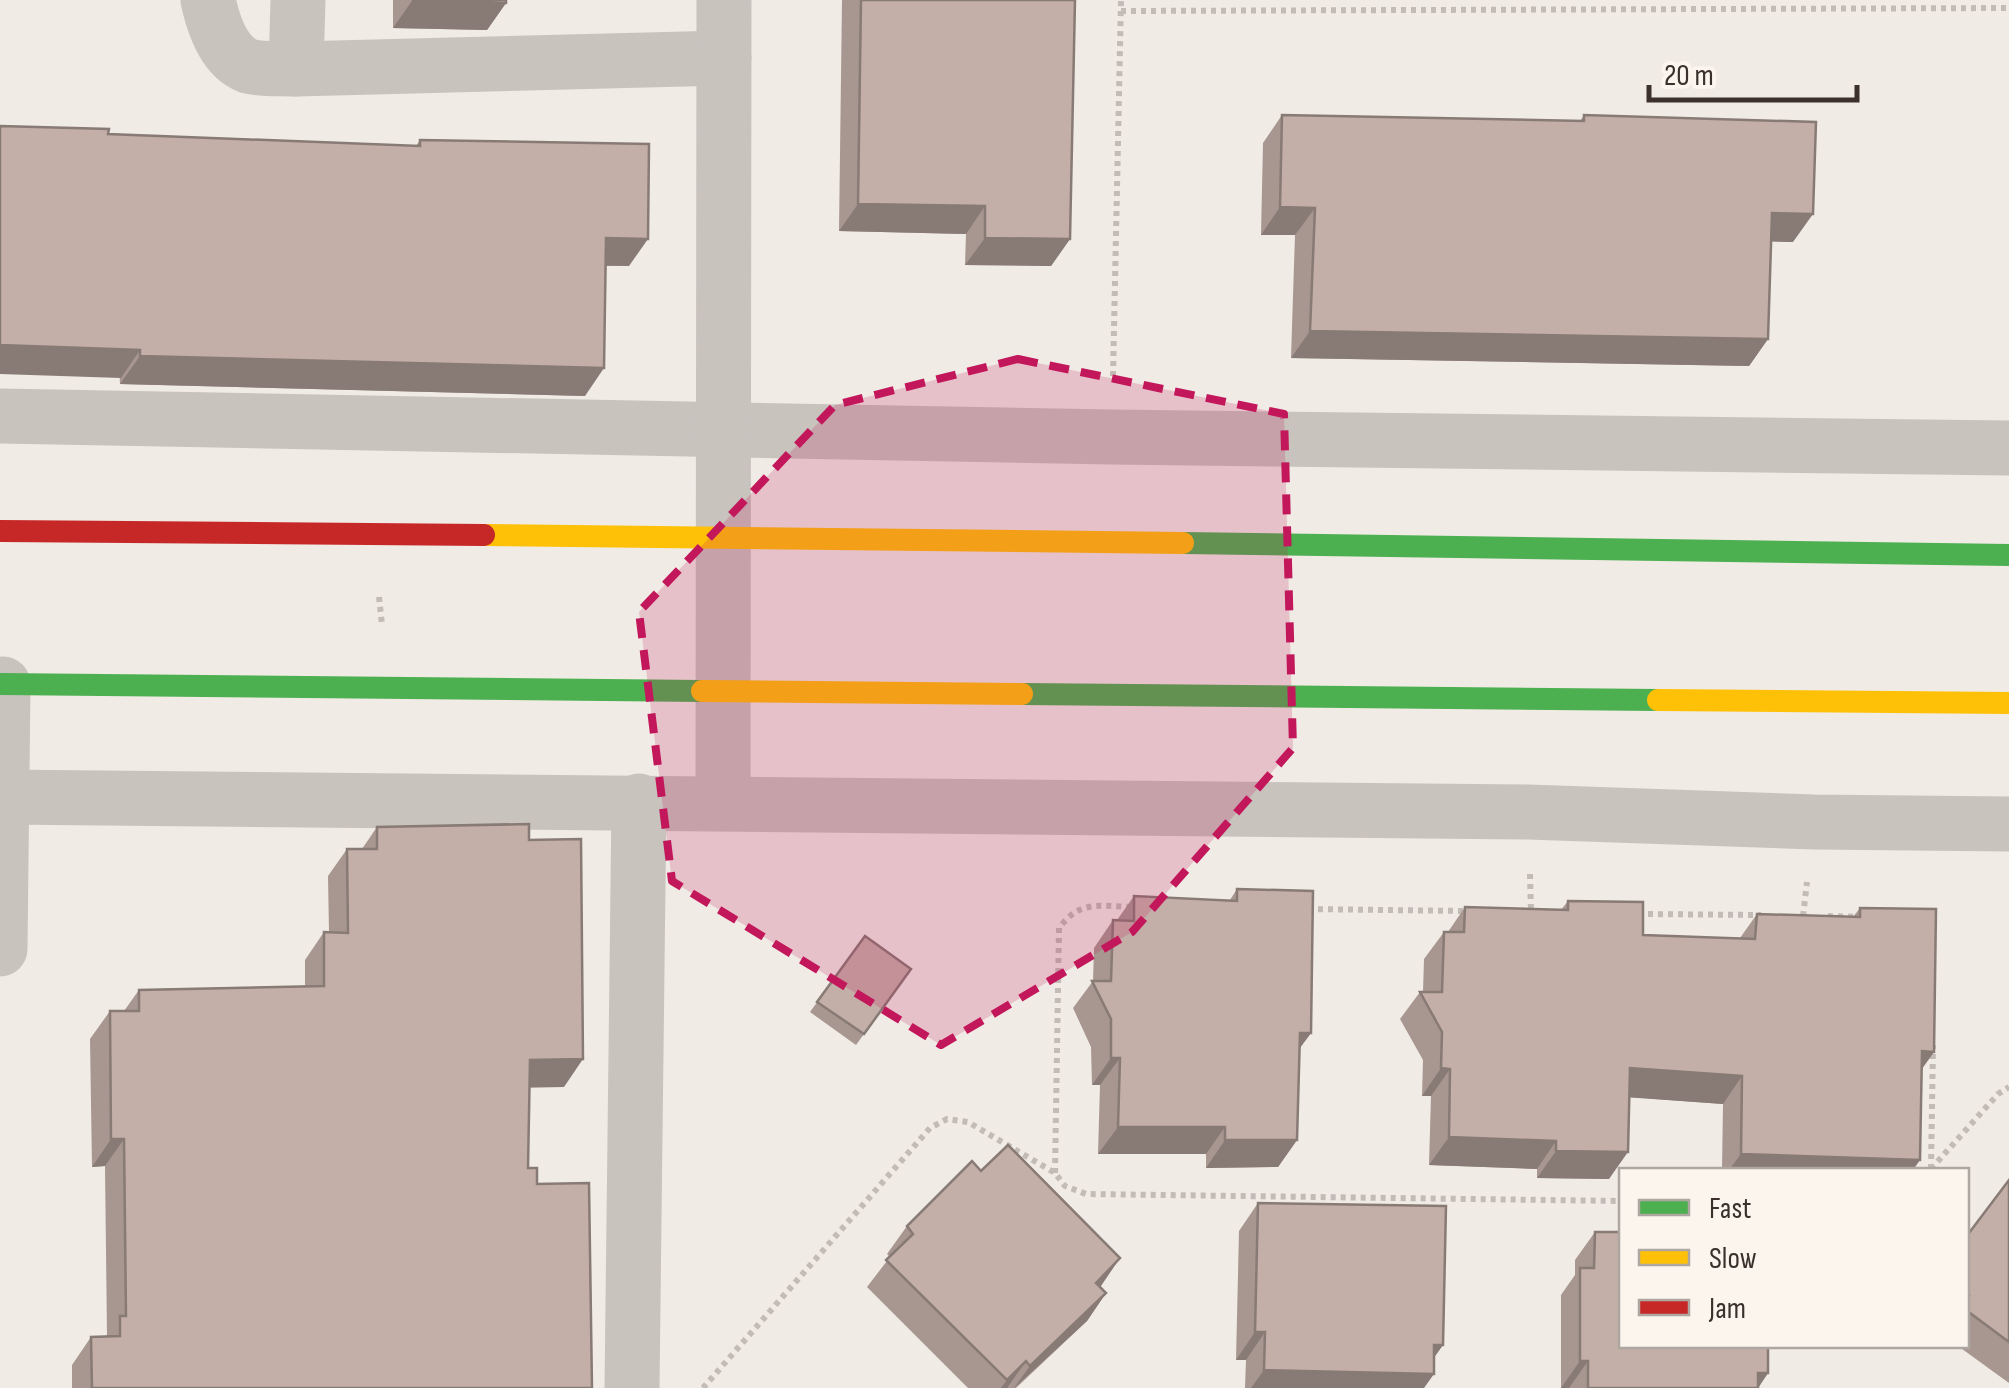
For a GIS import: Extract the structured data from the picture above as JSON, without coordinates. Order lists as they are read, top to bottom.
{
  "legend": ["Fast", "Slow", "Jam"],
  "scale_bar": "20 m"
}
